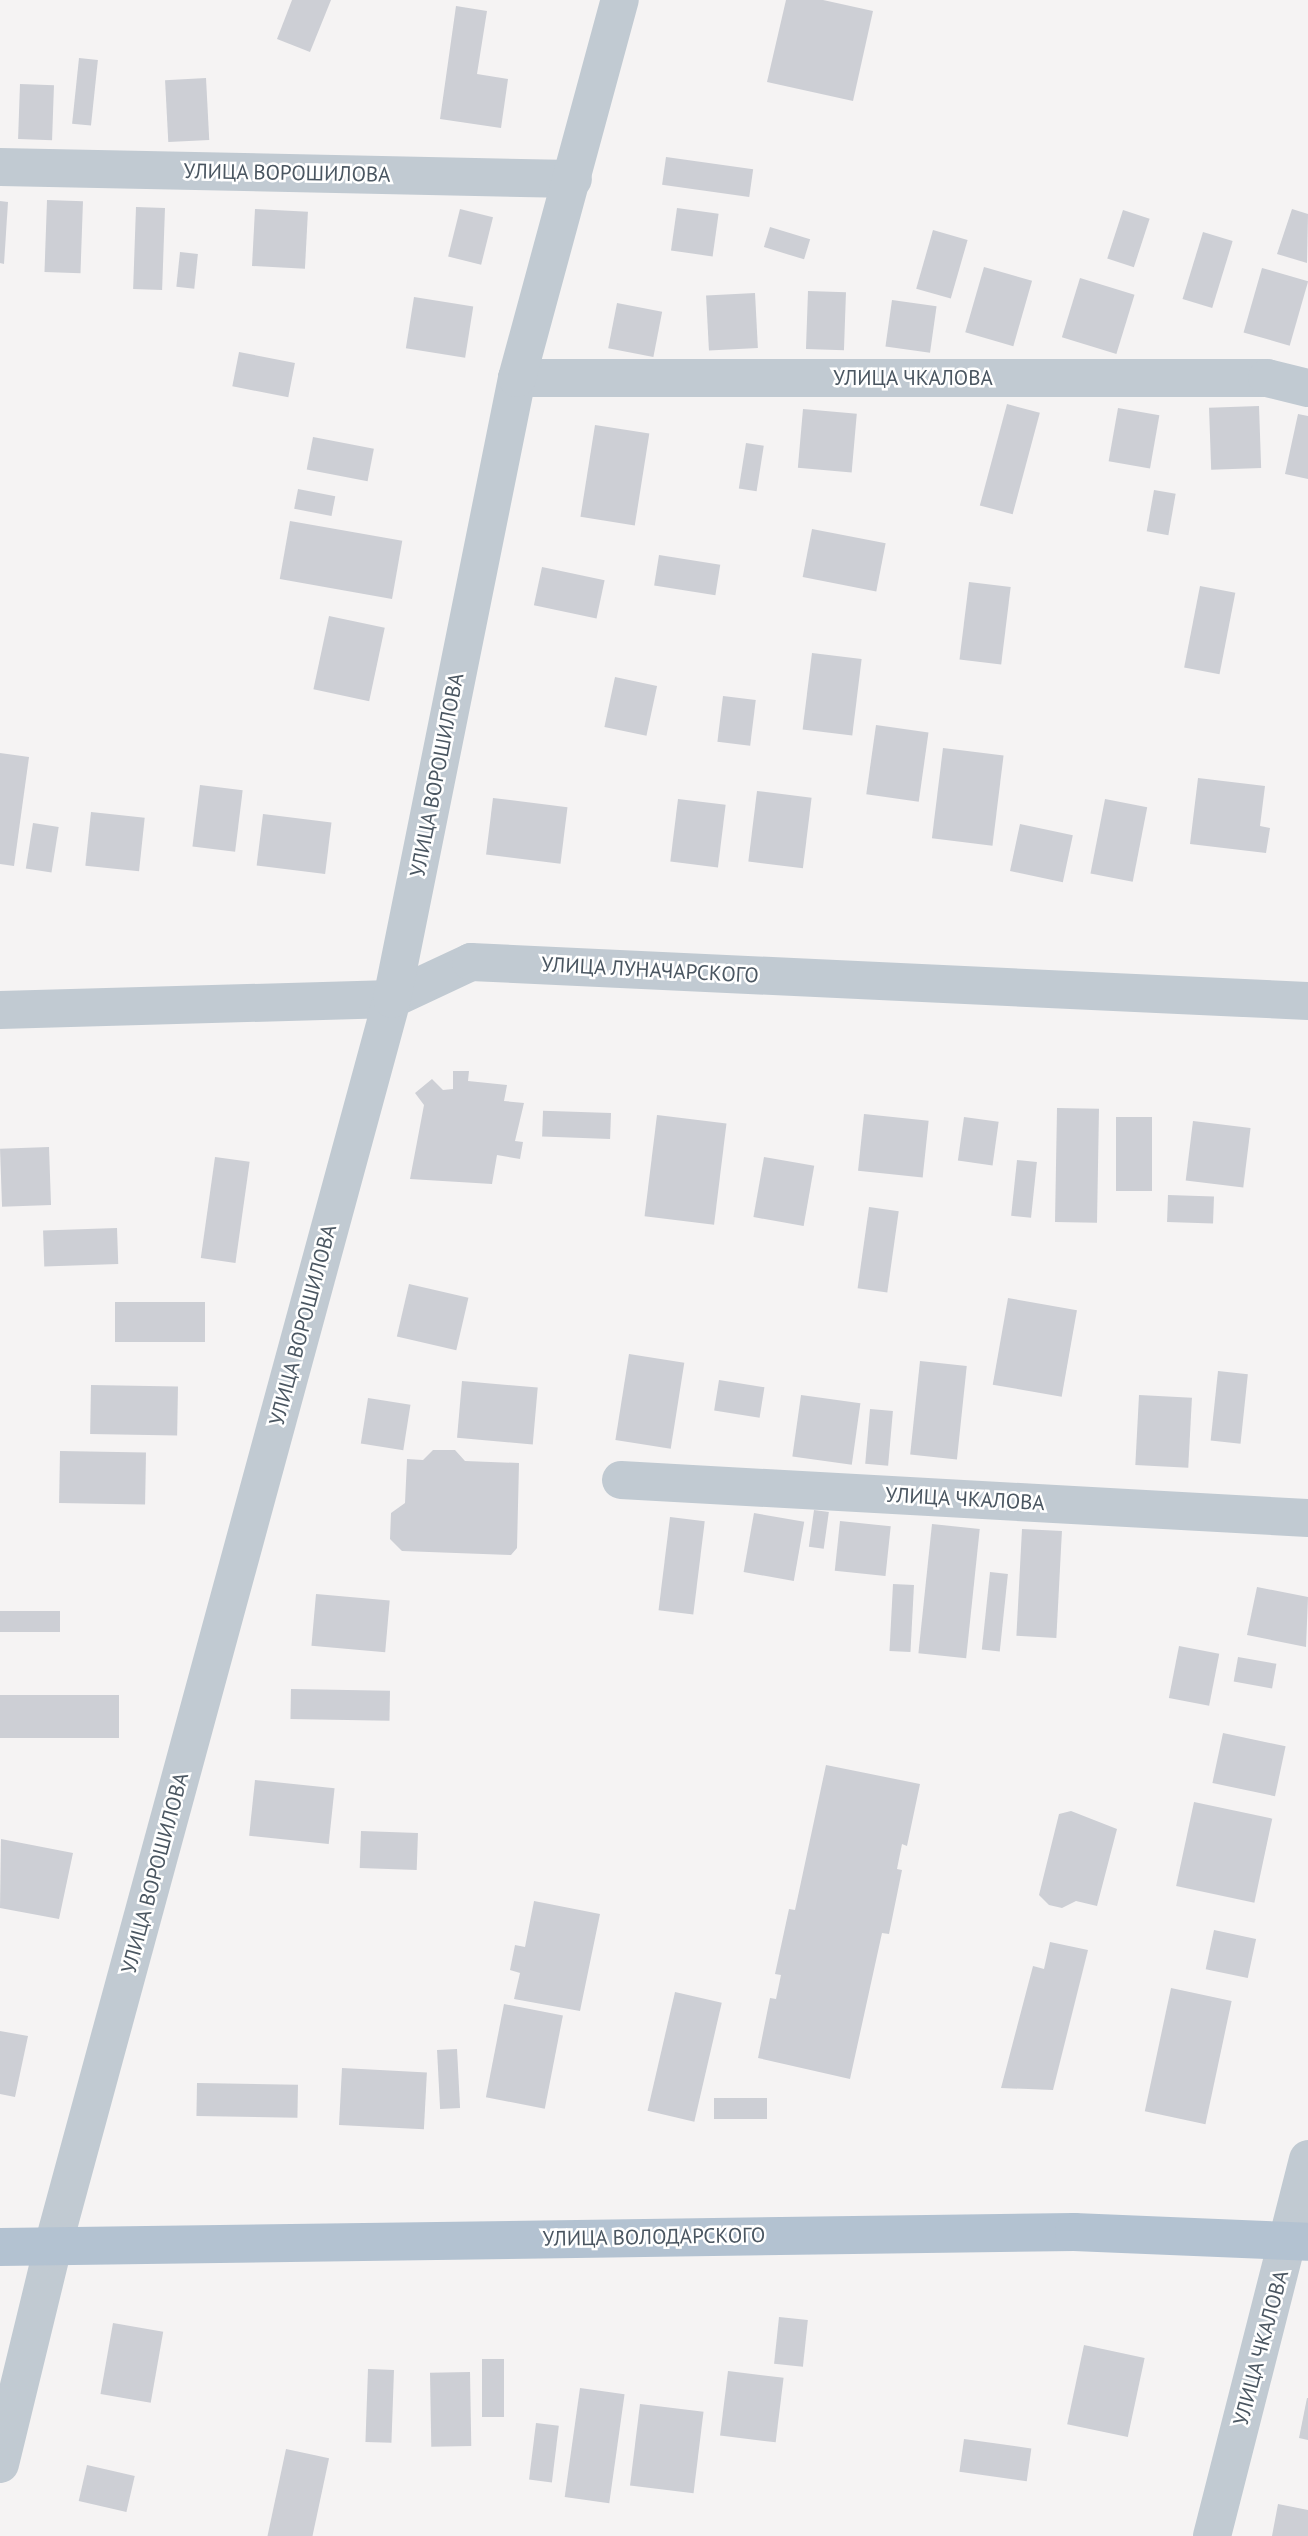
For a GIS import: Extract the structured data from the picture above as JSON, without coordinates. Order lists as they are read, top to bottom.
{
  "streets": {
    "main road": ["УЛИЦА ВОЛОДАРСКОГО"],
    "street": ["УЛИЦА ВОРОШИЛОВА", "УЛИЦА ЧКАЛОВА", "УЛИЦА ЛУНАЧАРСКОГО"]
  },
  "crossings": [
    ["УЛИЦА ВОРОШИЛОВА", "УЛИЦА ЧКАЛОВА"],
    ["УЛИЦА ВОРОШИЛОВА", "УЛИЦА ЛУНАЧАРСКОГО"],
    ["УЛИЦА ВОРОШИЛОВА", "УЛИЦА ВОЛОДАРСКОГО"],
    ["УЛИЦА ЧКАЛОВА", "УЛИЦА ВОЛОДАРСКОГО"]
  ]
}
